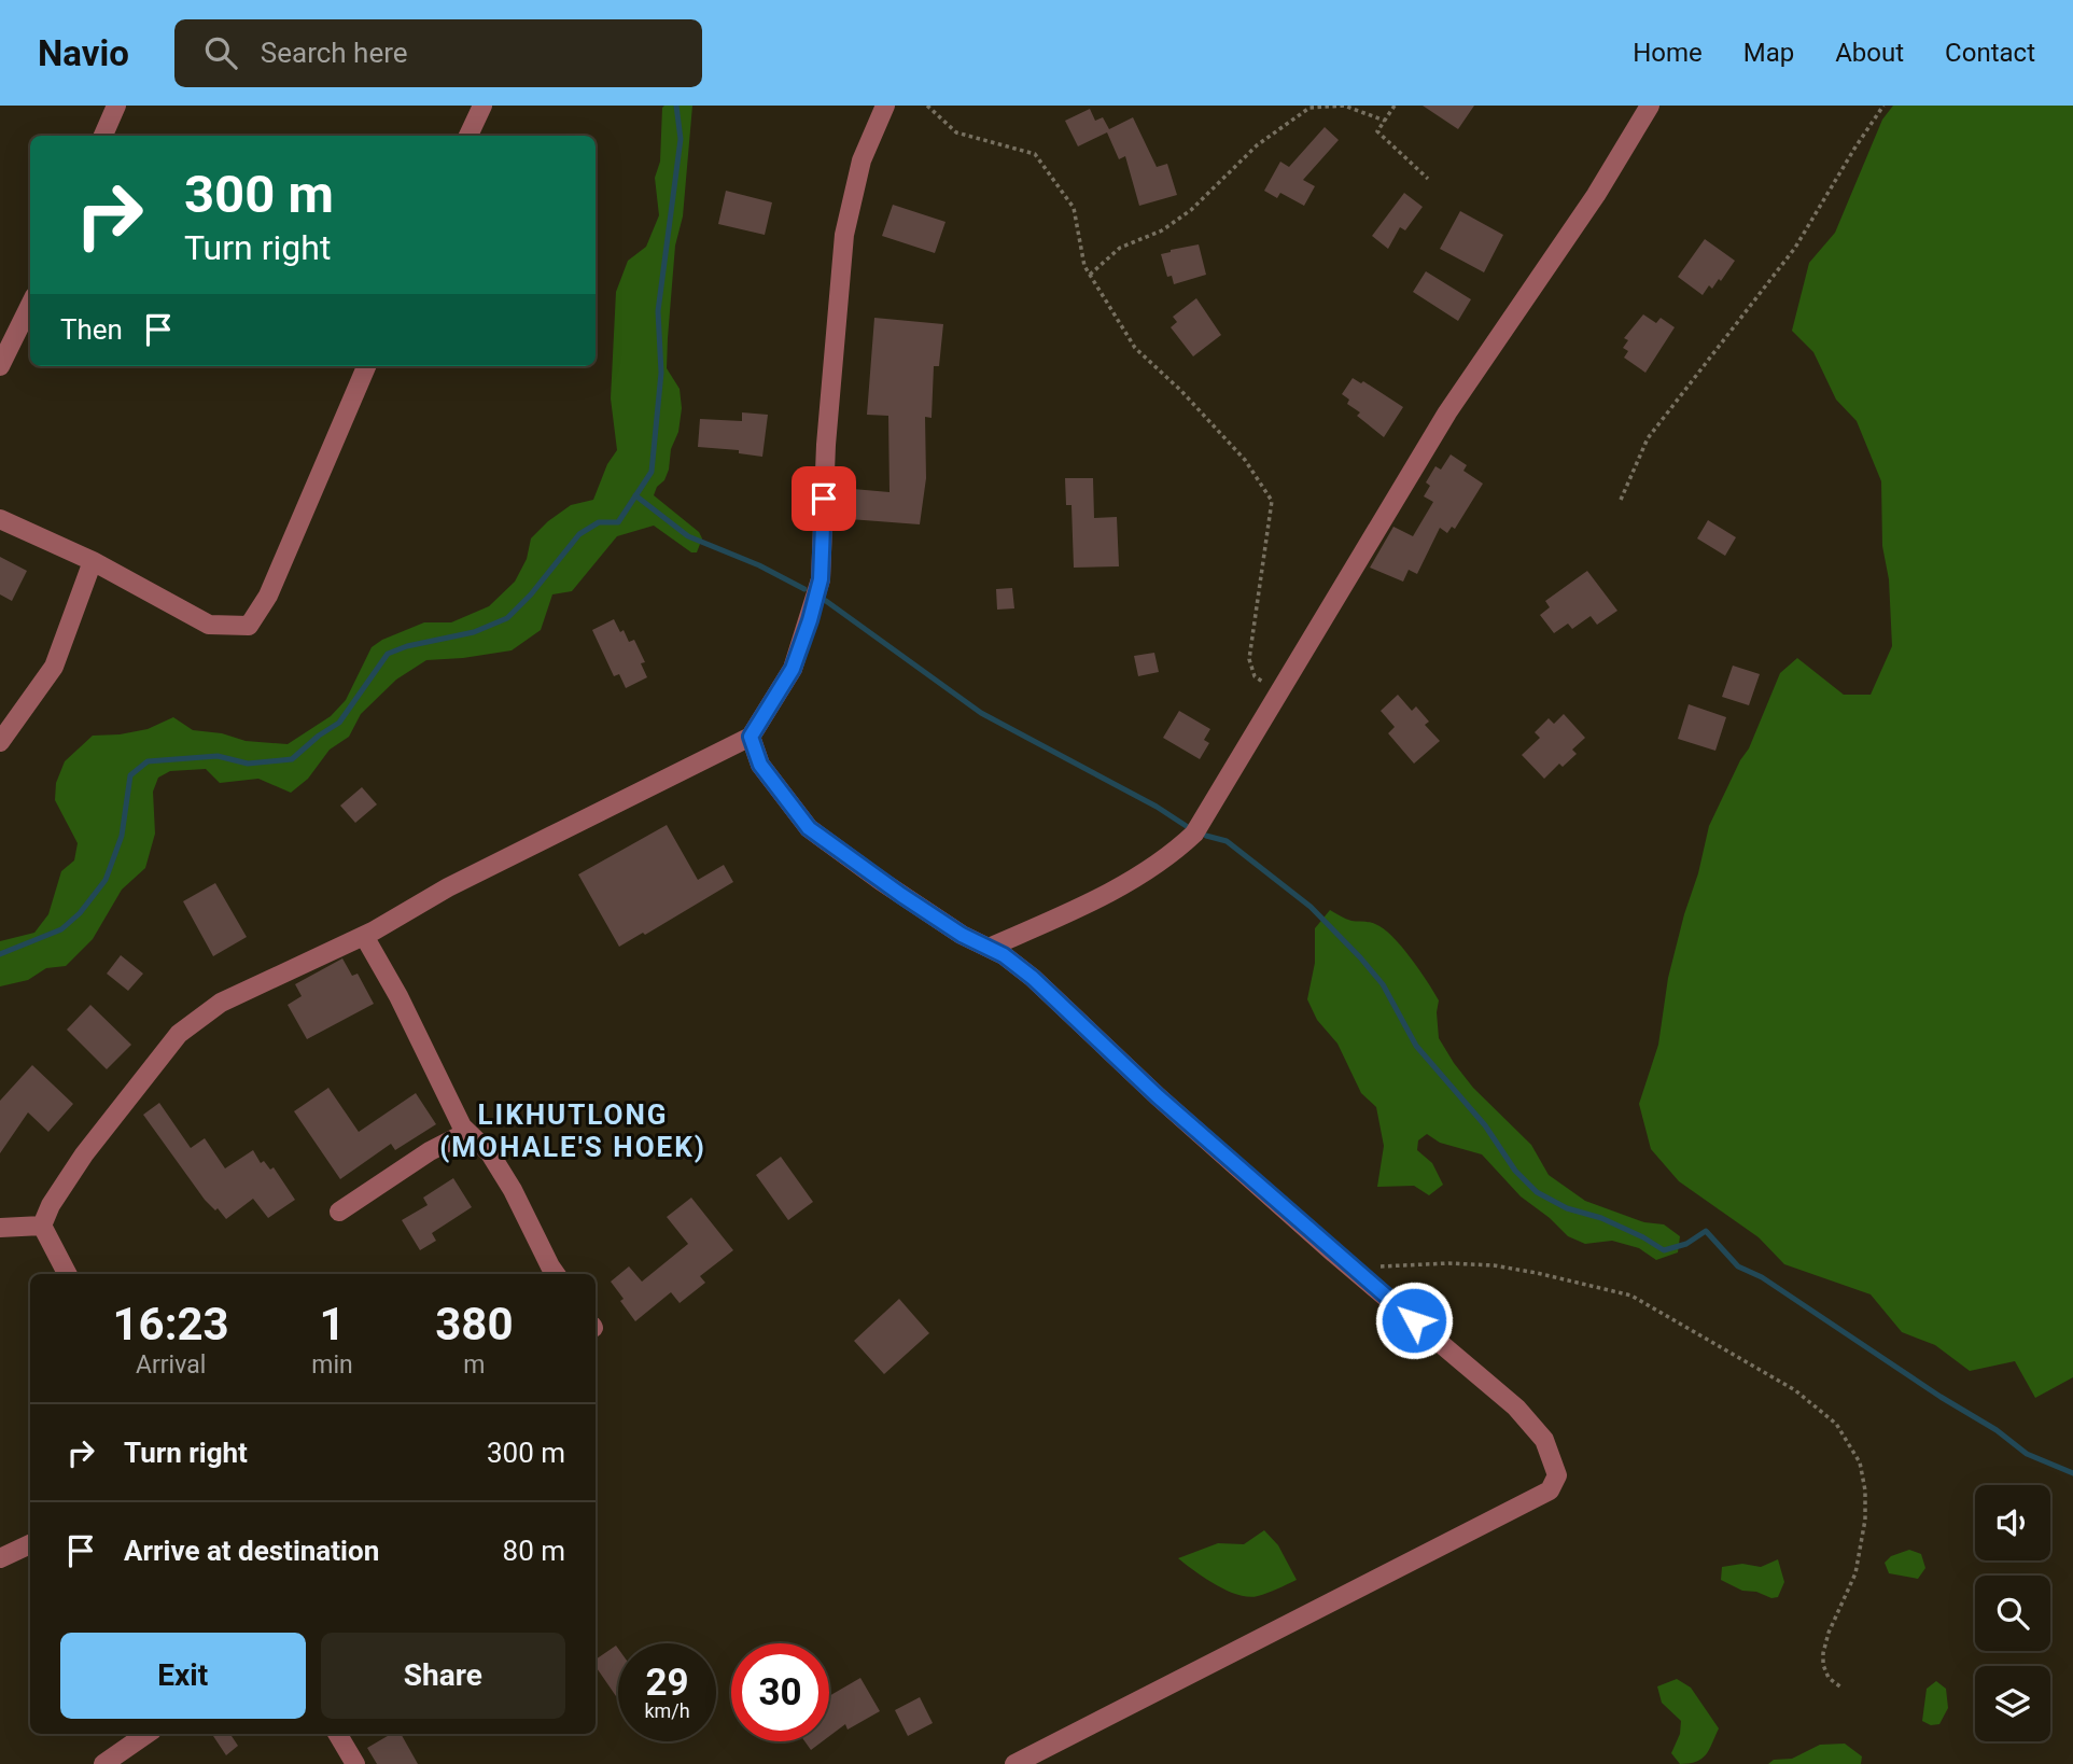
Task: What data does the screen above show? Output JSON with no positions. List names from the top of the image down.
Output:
{
  "districts": ["LIKHUTLONG (MOHALE'S HOEK)"],
  "page": {
    "header": "Navio",
    "search": "Search here",
    "nav": [
      "Home",
      "Map",
      "About",
      "Contact"
    ],
    "turn": ["300 m", "Turn right"],
    "then": "Then",
    "eta": [
      "16:23",
      "Arrival",
      "1",
      "min",
      "380",
      "m"
    ],
    "list": [
      {
        "name": "Turn right",
        "value": "300 m"
      },
      {
        "name": "Arrive at destination",
        "value": "80 m"
      }
    ],
    "buttons": ["Exit", "Share"],
    "speed": "29 km/h",
    "limit": "30"
  }
}
